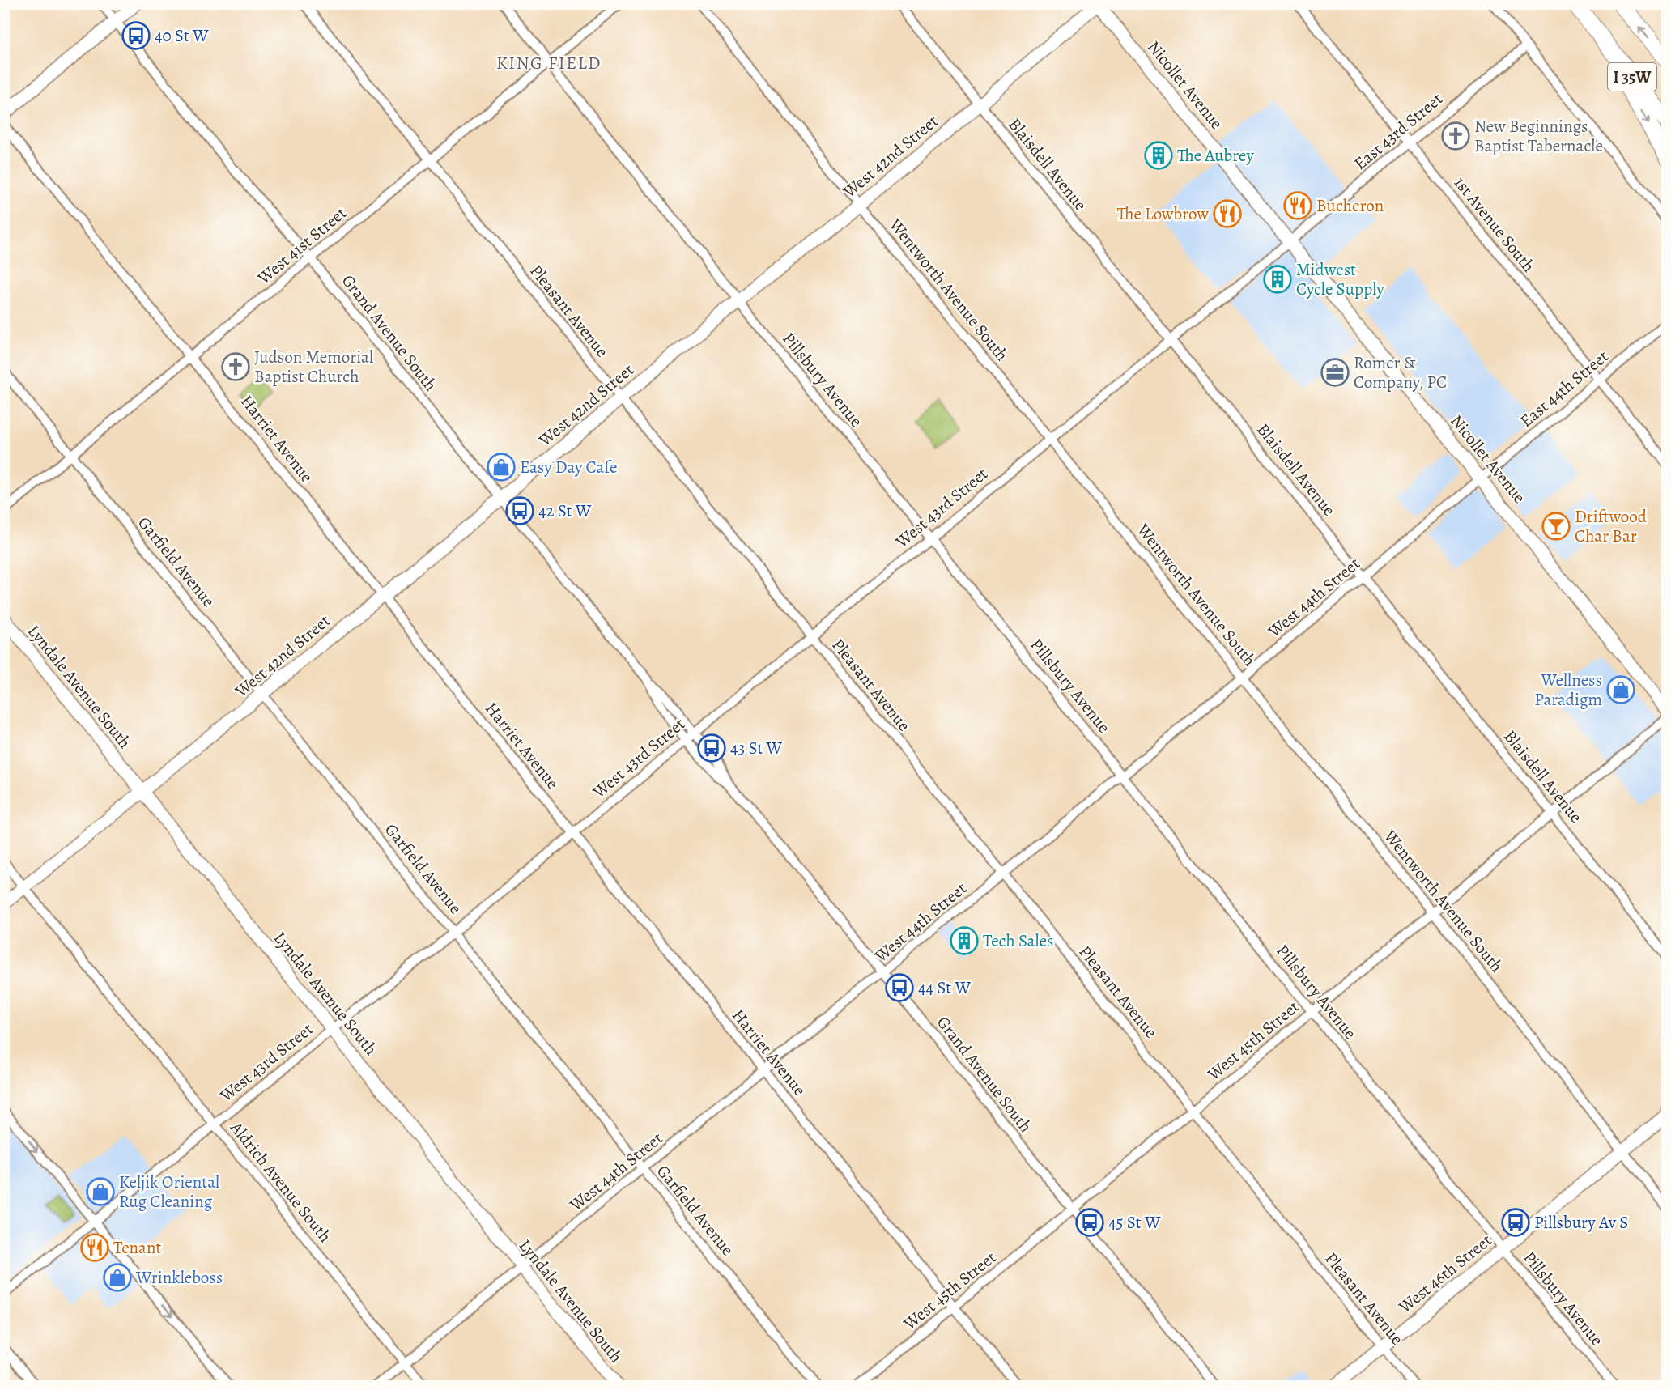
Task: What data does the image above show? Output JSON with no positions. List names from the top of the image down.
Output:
{
  "streets": {
    "highway": ["I 35W"],
    "main road": [
      "Nicollet Avenue",
      "West 42nd Street",
      "Lyndale Avenue South",
      "West 46th Street"
    ],
    "street": [
      "East 43rd Street",
      "Blaisdell Avenue",
      "1st Avenue South",
      "West 41st Street",
      "Wentworth Avenue South",
      "Pleasant Avenue",
      "Grand Avenue South",
      "Pillsbury Avenue",
      "East 44th Street",
      "Harriet Avenue",
      "West 43rd Street",
      "Garfield Avenue",
      "West 44th Street",
      "West 45th Street",
      "Aldrich Avenue South"
    ]
  },
  "crossings": [
    ["Nicollet Avenue", "East 43rd Street"],
    ["Nicollet Avenue", "West 42nd Street"],
    ["Nicollet Avenue", "East 44th Street"],
    ["Nicollet Avenue", "West 43rd Street"],
    ["Nicollet Avenue", "West 44th Street"],
    ["East 43rd Street", "1st Avenue South"],
    ["East 43rd Street", "West 43rd Street"],
    ["West 42nd Street", "Blaisdell Avenue"],
    ["West 42nd Street", "Wentworth Avenue South"],
    ["West 42nd Street", "Pleasant Avenue"],
    ["West 42nd Street", "Grand Avenue South"],
    ["West 42nd Street", "Pillsbury Avenue"],
    ["West 42nd Street", "Harriet Avenue"],
    ["West 42nd Street", "Garfield Avenue"],
    ["West 42nd Street", "Lyndale Avenue South"],
    ["West 42nd Street", "Aldrich Avenue South"],
    ["Blaisdell Avenue", "West 43rd Street"],
    ["Blaisdell Avenue", "West 44th Street"],
    ["Blaisdell Avenue", "West 45th Street"],
    ["1st Avenue South", "East 44th Street"],
    ["West 41st Street", "Pleasant Avenue"],
    ["West 41st Street", "Grand Avenue South"],
    ["West 41st Street", "Pillsbury Avenue"],
    ["West 41st Street", "Harriet Avenue"],
    ["West 41st Street", "Garfield Avenue"],
    ["Wentworth Avenue South", "West 43rd Street"],
    ["Wentworth Avenue South", "West 44th Street"],
    ["Wentworth Avenue South", "West 45th Street"],
    ["Wentworth Avenue South", "West 46th Street"],
    ["Pleasant Avenue", "West 43rd Street"],
    ["Pleasant Avenue", "West 44th Street"],
    ["Pleasant Avenue", "West 45th Street"],
    ["Pleasant Avenue", "West 46th Street"],
    ["Grand Avenue South", "West 43rd Street"],
    ["Grand Avenue South", "West 44th Street"],
    ["Grand Avenue South", "West 45th Street"],
    ["Pillsbury Avenue", "West 43rd Street"],
    ["Pillsbury Avenue", "West 44th Street"],
    ["Pillsbury Avenue", "West 45th Street"],
    ["Pillsbury Avenue", "West 46th Street"],
    ["East 44th Street", "West 44th Street"],
    ["Harriet Avenue", "West 43rd Street"],
    ["Harriet Avenue", "West 44th Street"],
    ["Harriet Avenue", "West 45th Street"],
    ["West 43rd Street", "Garfield Avenue"],
    ["West 43rd Street", "Lyndale Avenue South"],
    ["West 43rd Street", "Aldrich Avenue South"],
    ["Garfield Avenue", "West 44th Street"],
    ["West 44th Street", "Lyndale Avenue South"],
    ["West 44th Street", "Aldrich Avenue South"]
  ],
  "districts": ["KING FIELD"],
  "places": {
    "bus stop": [
      "40 St W",
      "42 St W",
      "43 St W",
      "44 St W",
      "45 St W",
      "Pillsbury Av S"
    ],
    "church": ["New Beginnings Baptist Tabernacle", "Judson Memorial Baptist Church"],
    "building": ["The Aubrey", "Midwest Cycle Supply", "Tech Sales"],
    "restaurant": ["Bucheron", "The Lowbrow", "Tenant"],
    "office": ["Romer & Company, PC"],
    "shop": [
      "Easy Day Cafe",
      "Wellness Paradigm",
      "Keljik Oriental Rug Cleaning",
      "Wrinkleboss"
    ],
    "bar": ["Driftwood Char Bar"]
  }
}
